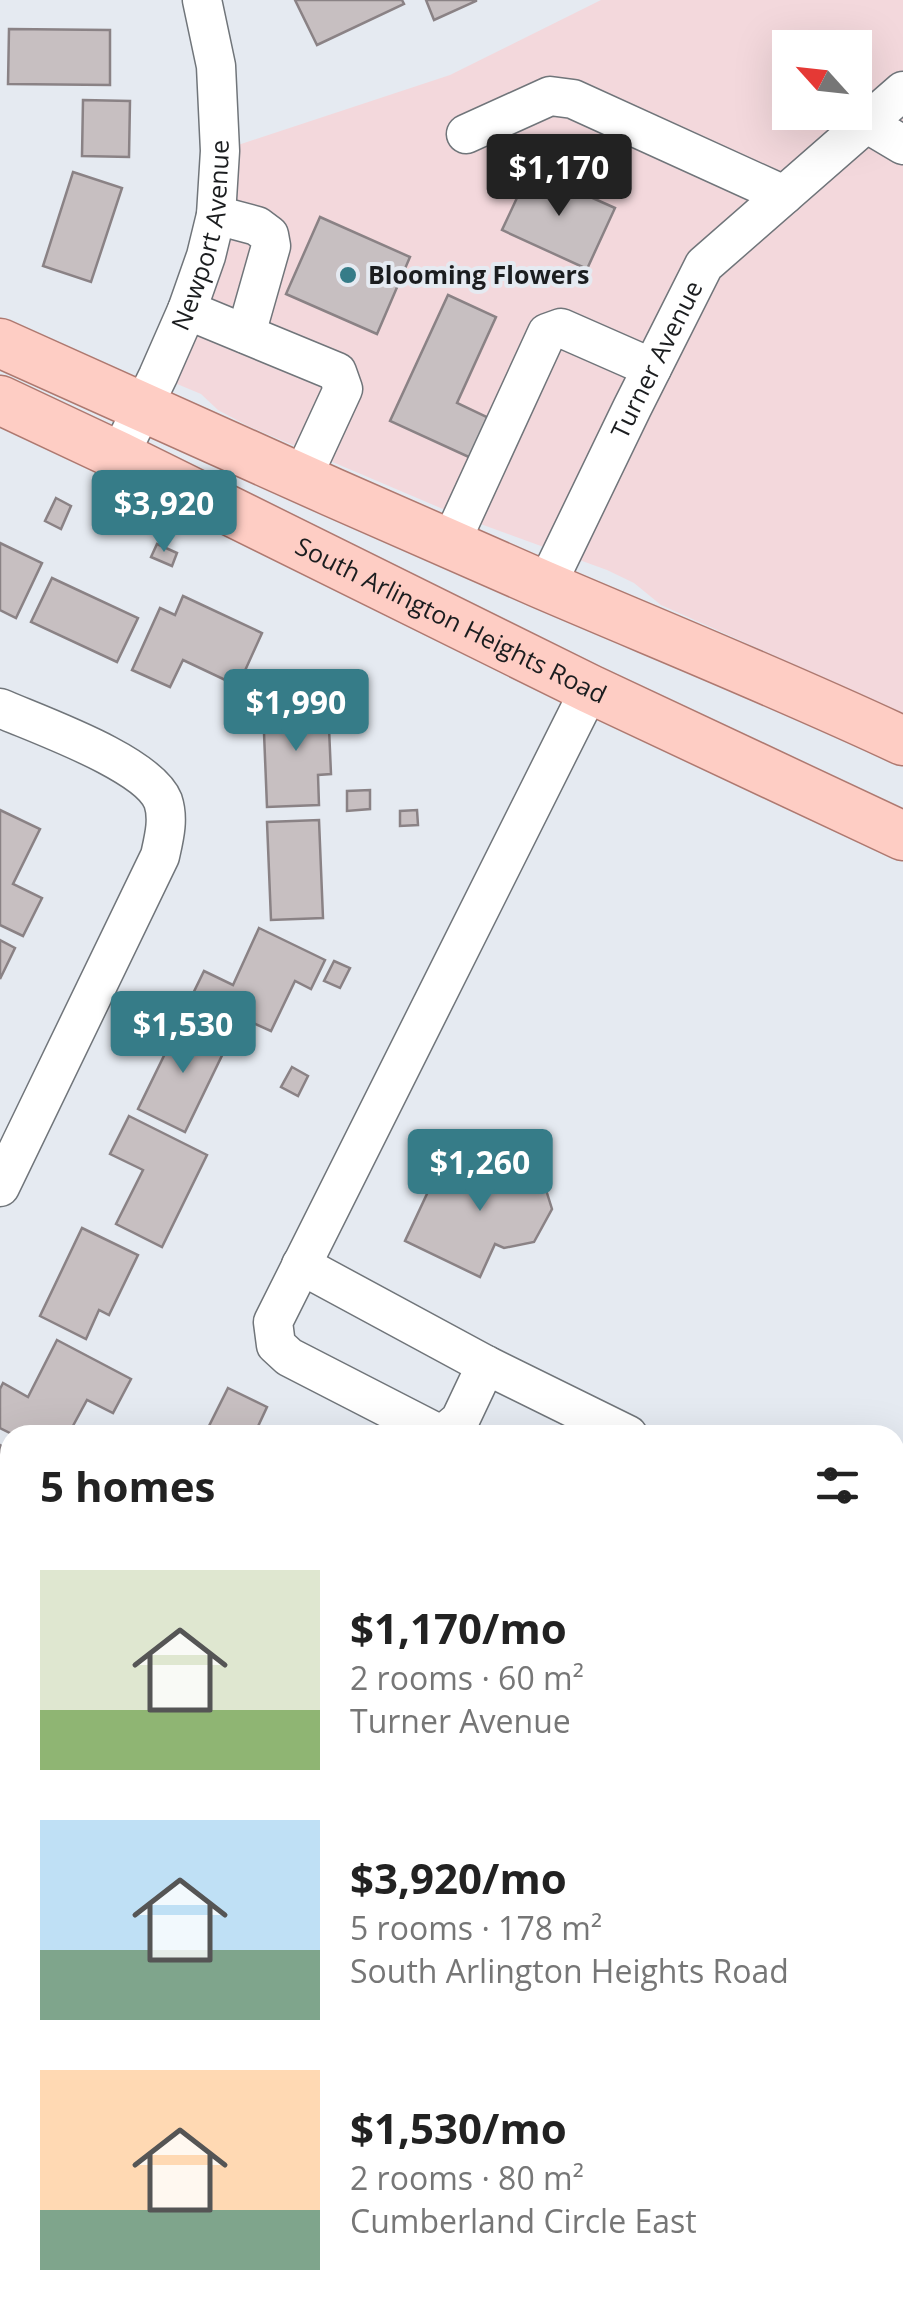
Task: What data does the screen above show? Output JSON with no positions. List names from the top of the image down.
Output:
{
  "streets": {
    "main road": ["South Arlington Heights Road"],
    "street": ["Newport Avenue", "Turner Avenue"]
  },
  "crossings": [
    ["Newport Avenue", "South Arlington Heights Road"]
  ],
  "places": ["Blooming Flowers"],
  "north": "top left",
  "page": {
    "price": [
      "$1,170",
      "$3,920",
      "$1,990",
      "$1,530",
      "$1,260"
    ],
    "heading": "5 homes",
    "list": [
      {
        "name": "$1,170/mo",
        "note": "2 rooms · 60 m² · Turner Avenue"
      },
      {
        "name": "$3,920/mo",
        "note": "5 rooms · 178 m² · South Arlington Heights Road"
      },
      {
        "name": "$1,530/mo",
        "note": "2 rooms · 80 m² · Cumberland Circle East"
      }
    ]
  }
}
